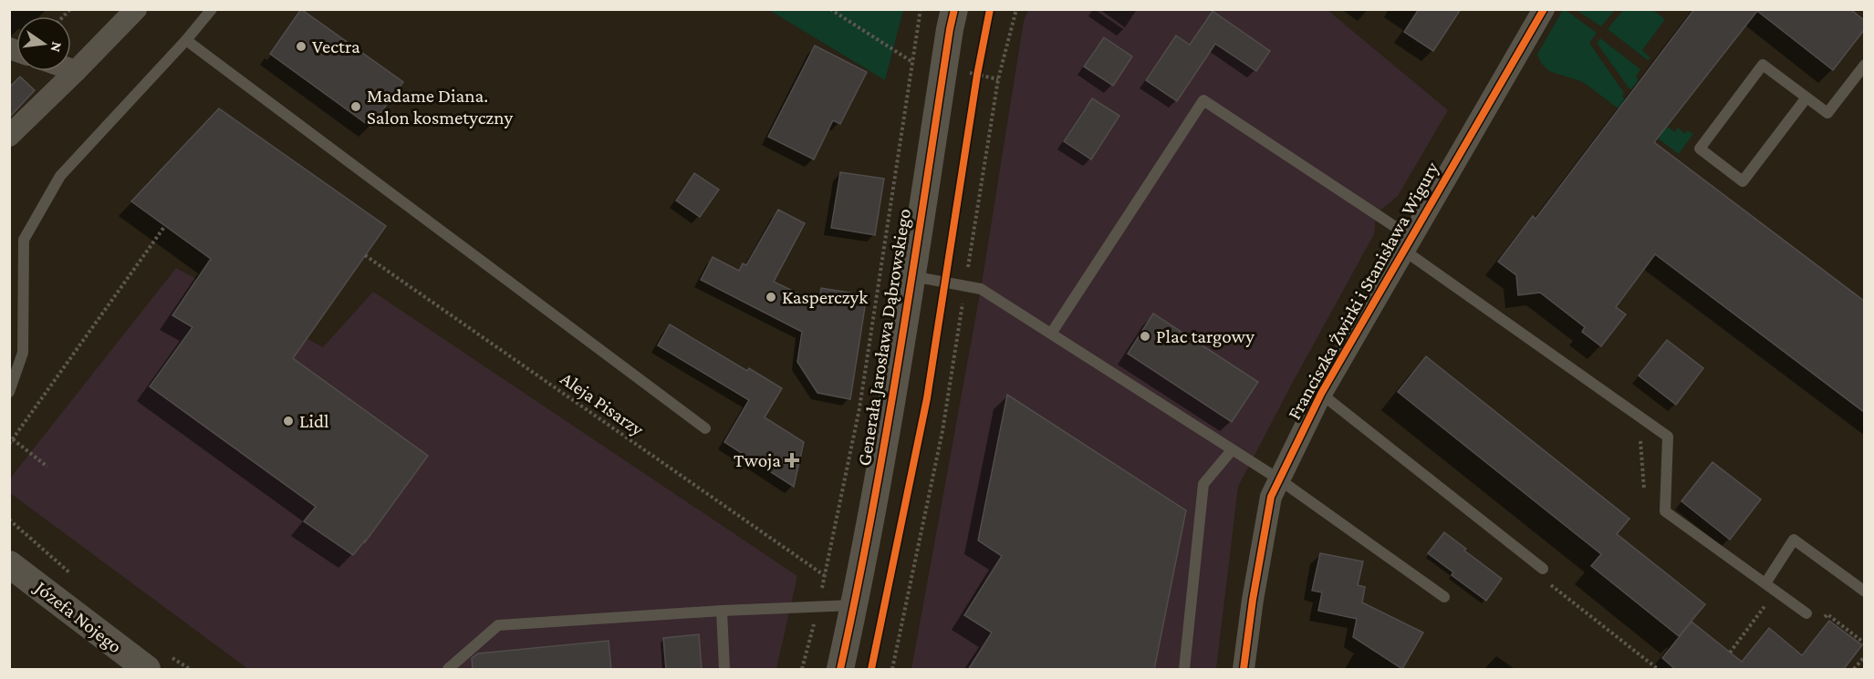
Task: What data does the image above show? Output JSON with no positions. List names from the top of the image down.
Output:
{
  "streets": {
    "street": ["Franciszka Żwirki i Stanisława Wigury", "Generała Jarosława Dąbrowskiego", "Józefa Nojego"],
    "path": ["Aleja Pisarzy"]
  },
  "places": {
    "other": [
      "Vectra",
      "Madame Diana. Salon kosmetyczny",
      "Kasperczyk",
      "Plac targowy",
      "Lidl"
    ],
    "health": ["Twoja"]
  },
  "north": "right"
}
